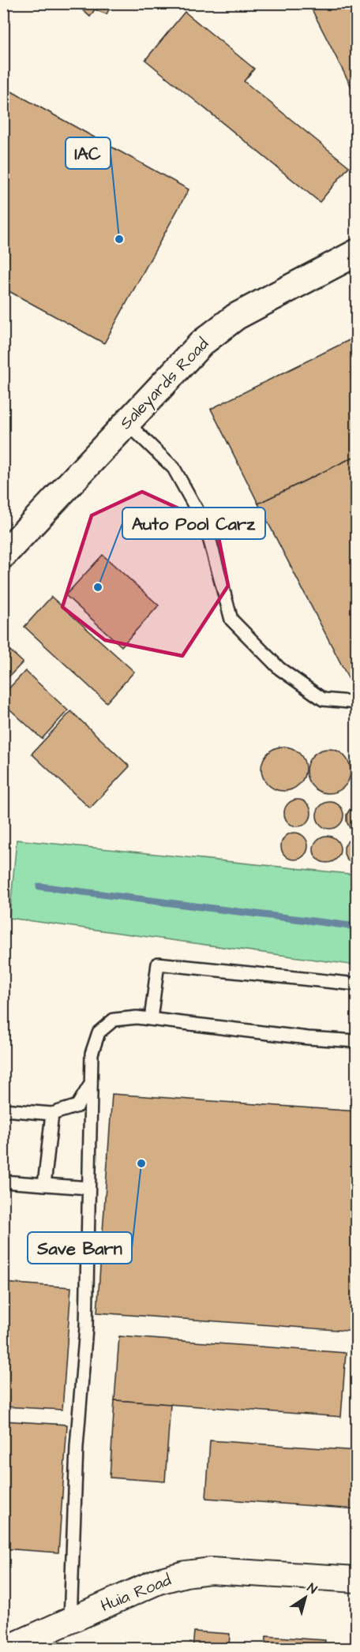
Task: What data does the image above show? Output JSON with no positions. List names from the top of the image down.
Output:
{
  "streets": {
    "main road": ["Saleyards Road"],
    "street": ["Huia Road"]
  },
  "places": ["IAC", "Auto Pool Carz", "Save Barn"],
  "north": "top right"
}
